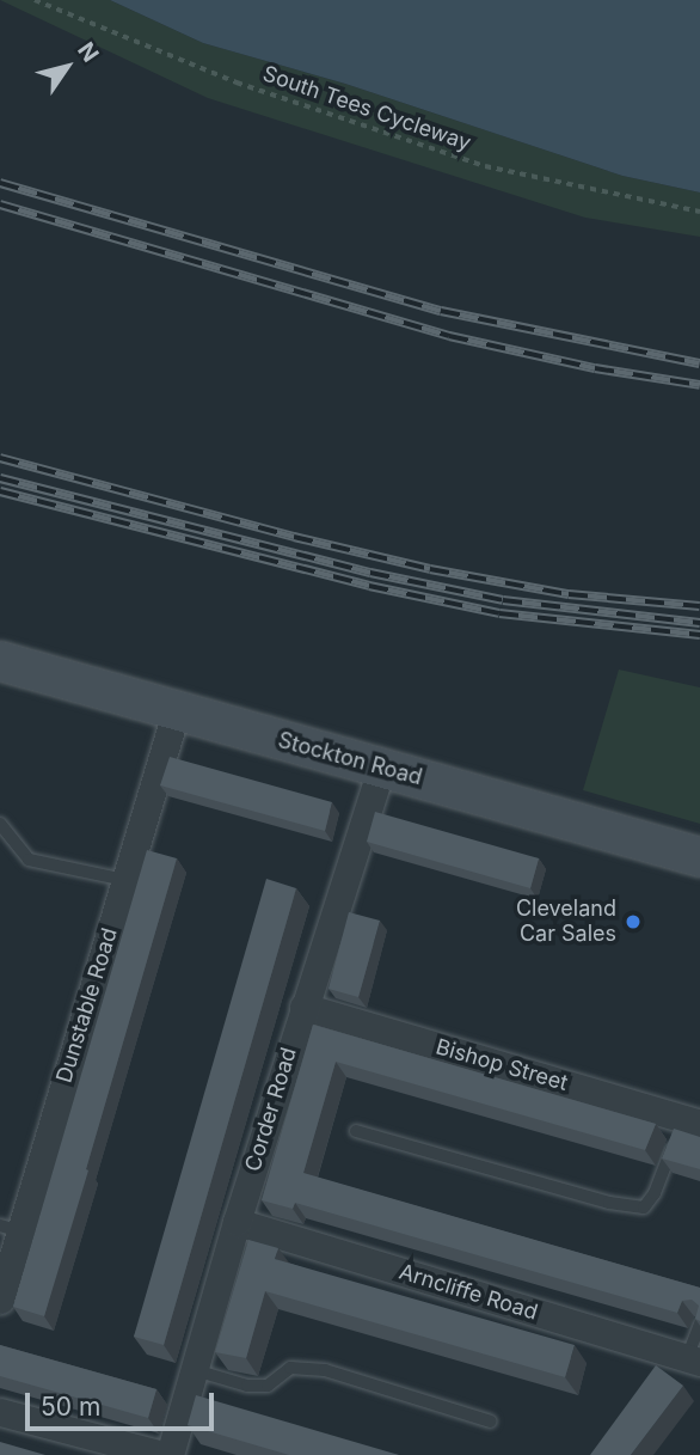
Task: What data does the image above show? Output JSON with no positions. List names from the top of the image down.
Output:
{
  "streets": {
    "main road": ["Stockton Road"],
    "street": [
      "Dunstable Road",
      "Bishop Street",
      "Corder Road",
      "Arncliffe Road"
    ],
    "path": ["South Tees Cycleway"]
  },
  "crossings": [
    ["Stockton Road", "Dunstable Road"],
    ["Stockton Road", "Corder Road"],
    ["Bishop Street", "Corder Road"],
    ["Corder Road", "Arncliffe Road"]
  ],
  "places": ["Cleveland Car Sales"],
  "scale_bar": "50 m",
  "north": "top right"
}
